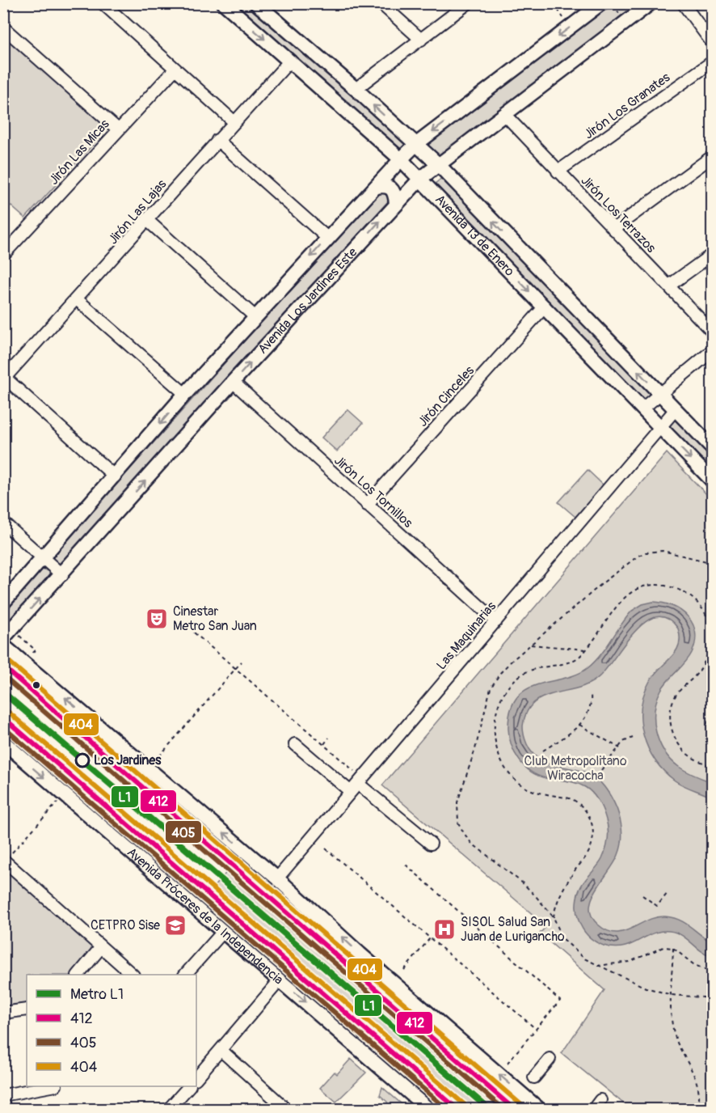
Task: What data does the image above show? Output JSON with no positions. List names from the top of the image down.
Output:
{
  "streets": {
    "main road": ["Avenida 13 de Enero", "Avenida Los Jardines Este", "Avenida Próceres de la Independencia"],
    "street": [
      "Jirón Los Granates",
      "Jirón Las Micas",
      "Jirón Las Lajas",
      "Jirón Los Terrazos",
      "Jirón Cinceles",
      "Jirón Los Tornillos",
      "Las Maquinarias"
    ]
  },
  "crossings": [
    ["Jirón Los Granates", "Jirón Los Terrazos"],
    ["Jirón Las Lajas", "Avenida 13 de Enero"],
    ["Jirón Los Terrazos", "Avenida Los Jardines Este"],
    ["Avenida 13 de Enero", "Avenida Los Jardines Este"],
    ["Avenida 13 de Enero", "Jirón Cinceles"],
    ["Avenida 13 de Enero", "Las Maquinarias"],
    ["Avenida Los Jardines Este", "Jirón Los Tornillos"],
    ["Jirón Cinceles", "Jirón Los Tornillos"],
    ["Jirón Los Tornillos", "Las Maquinarias"]
  ],
  "parks": ["Club Metropolitano Wiracocha"],
  "places": {
    "theatre": ["Cinestar Metro San Juan"],
    "other": ["Los Jardines"],
    "school or university": ["CETPRO Sise"],
    "hospital": ["SISOL Salud San Juan de Lurigancho"]
  },
  "lines": [
    "transit line 404",
    "transit line 412",
    "transit line 405",
    "metro line L1"
  ],
  "legend": [
    "Metro L1",
    "412",
    "405",
    "404"
  ]
}
